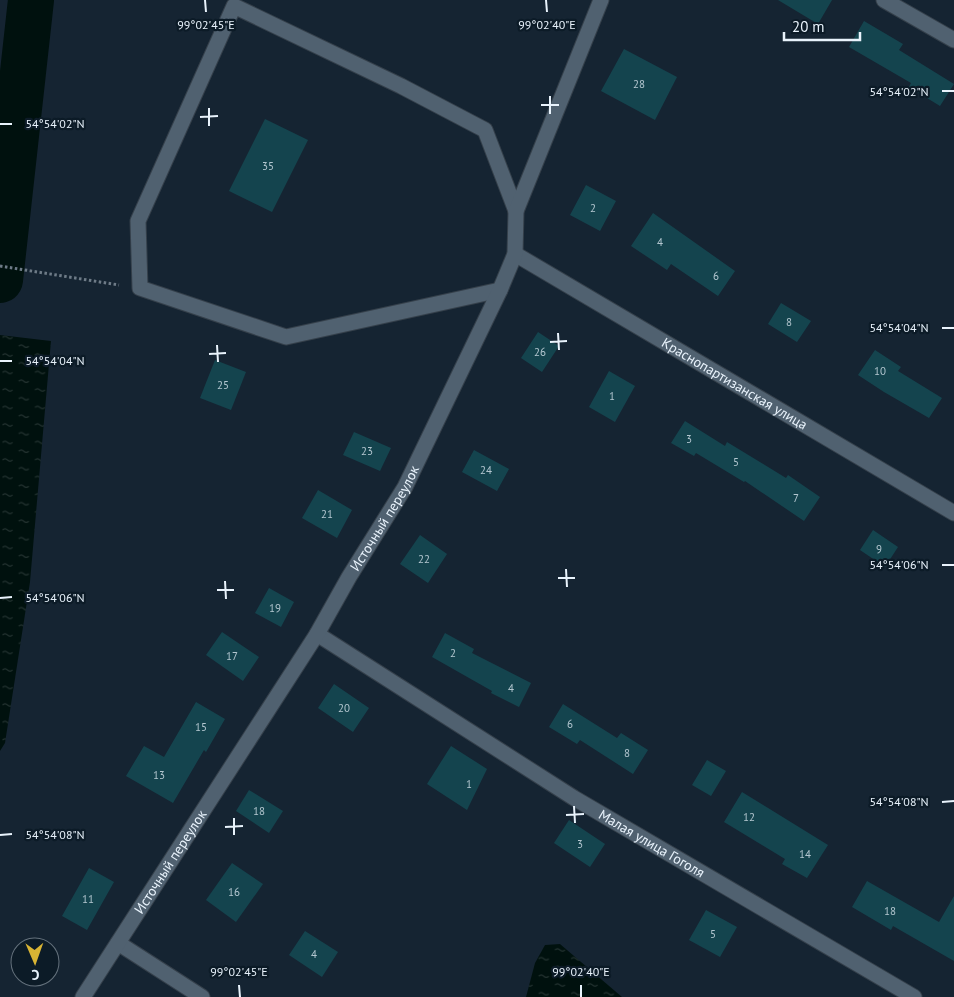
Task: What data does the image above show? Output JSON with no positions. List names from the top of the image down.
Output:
{
  "streets": {
    "street": ["Краснопартизанская улица", "Источный переулок", "Малая улица Гоголя"]
  },
  "crossings": [
    ["Краснопартизанская улица", "Источный переулок"],
    ["Источный переулок", "Малая улица Гоголя"]
  ],
  "house_numbers": [
    "28",
    "35",
    "2",
    "4",
    "6",
    "8",
    "26",
    "10",
    "25",
    "1",
    "3",
    "23",
    "5",
    "24",
    "7",
    "21",
    "9",
    "22",
    "19",
    "2",
    "17",
    "4",
    "20",
    "6",
    "15",
    "8",
    "13",
    "1",
    "18",
    "12",
    "3",
    "14",
    "16",
    "11",
    "18",
    "5",
    "4"
  ],
  "scale_bar": "20 m",
  "north": "bottom",
  "coordinates": [
    "99°02'45\"E",
    "99°02'40\"E",
    "54°54'02\"N",
    "54°54'04\"N",
    "54°54'06\"N",
    "54°54'08\"N"
  ]
}
